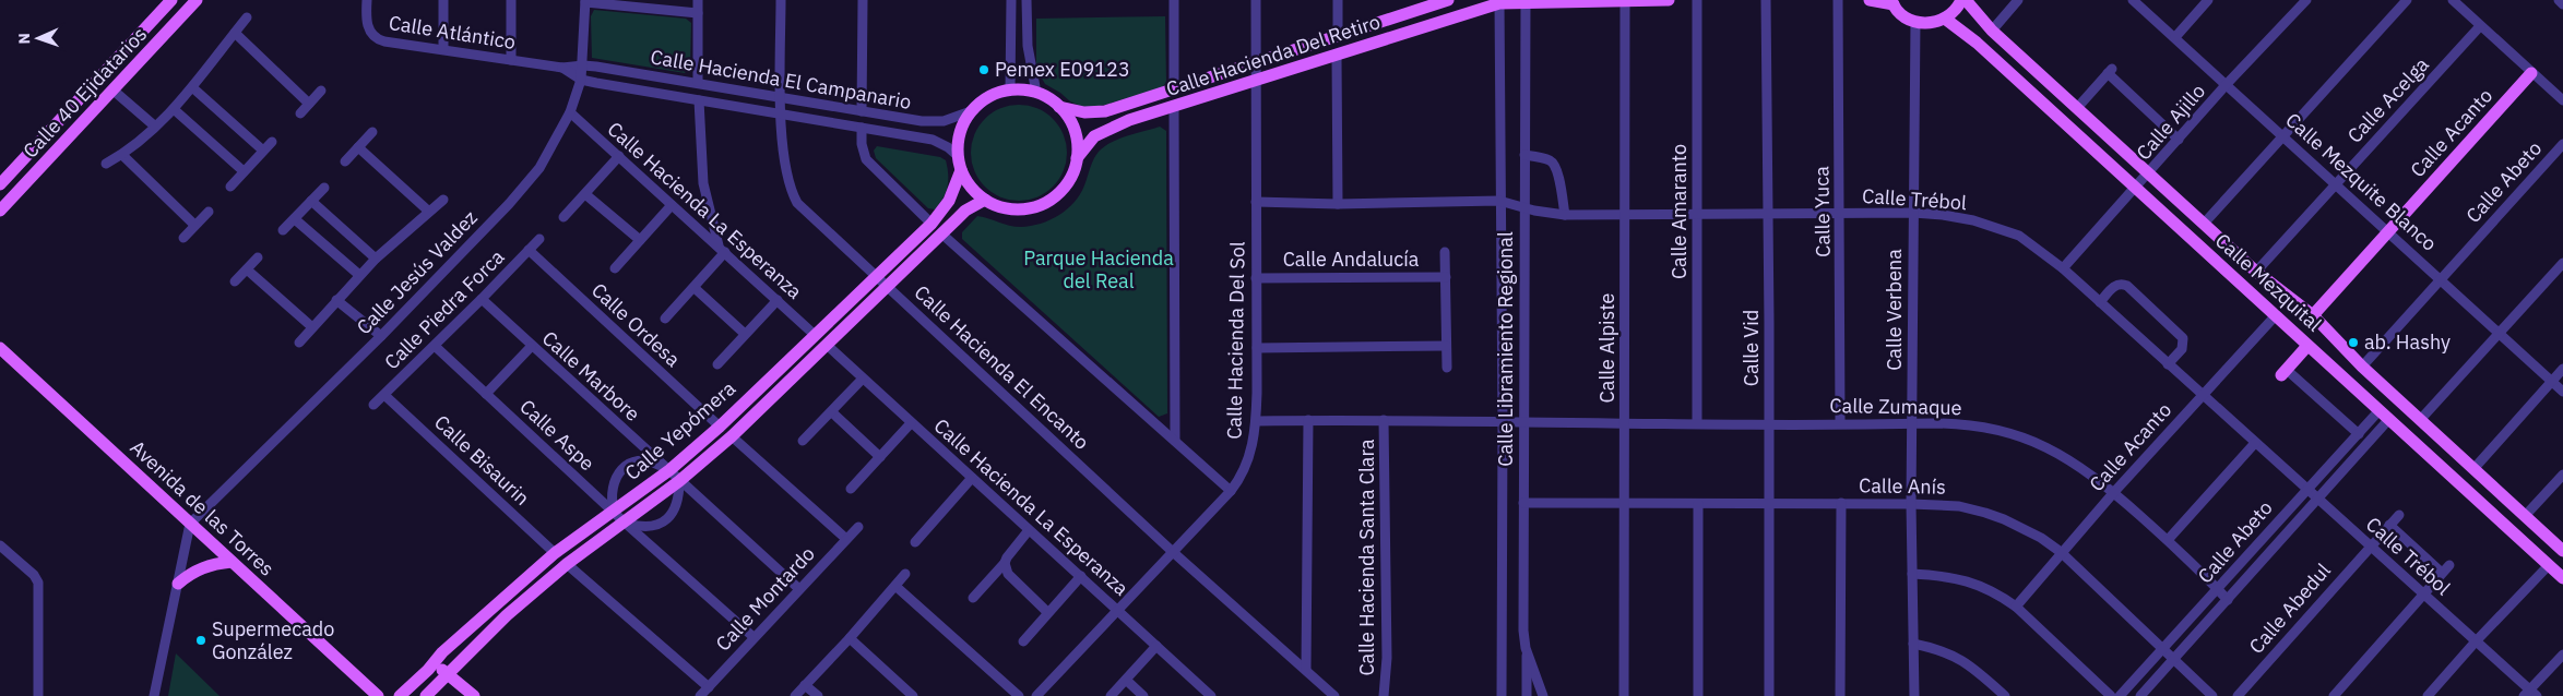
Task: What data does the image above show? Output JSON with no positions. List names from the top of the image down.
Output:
{
  "streets": {
    "main road": [
      "Calle Hacienda Del Retiro",
      "Calle 40 Ejidatarios",
      "Calle Acanto",
      "Calle Mezquital",
      "Calle Yepómera",
      "Avenida de las Torres"
    ],
    "street": [
      "Calle Atlántico",
      "Calle Hacienda El Campanario",
      "Calle Acelga",
      "Calle Ajillo",
      "Calle Mezquite Blanco",
      "Calle Abeto",
      "Calle Trébol",
      "Calle Hacienda La Esperanza",
      "Calle Amaranto",
      "Calle Yuca",
      "Calle Andalucía",
      "Calle Jesús Valdez",
      "Calle Piedra Forca",
      "Calle Verbena",
      "Calle Ordesa",
      "Calle Hacienda Del Sol",
      "Calle Alpiste",
      "Calle Vid",
      "Calle Libramiento Regional",
      "Calle Hacienda El Encanto",
      "Calle Marbore",
      "Calle Zumaque",
      "Calle Aspe",
      "Calle Bisaurin",
      "Calle Anís",
      "Calle Hacienda Santa Clara",
      "Calle Montardo",
      "Calle Abedul"
    ]
  },
  "crossings": [
    ["Calle Atlántico", "Calle Hacienda El Campanario"],
    ["Calle Atlántico", "Calle Jesús Valdez"],
    ["Calle Hacienda Del Retiro", "Calle Hacienda El Campanario"],
    ["Calle Hacienda Del Retiro", "Calle Hacienda Del Sol"],
    ["Calle Hacienda Del Retiro", "Calle Libramiento Regional"],
    ["Calle Hacienda Del Retiro", "Calle Yepómera"],
    ["Calle Hacienda El Campanario", "Calle Jesús Valdez"],
    ["Calle Hacienda El Campanario", "Calle Hacienda El Encanto"],
    ["Calle Hacienda El Campanario", "Calle Yepómera"],
    ["Calle Acelga", "Calle Mezquite Blanco"],
    ["Calle Acelga", "Calle Mezquital"],
    ["Calle Ajillo", "Calle Mezquite Blanco"],
    ["Calle Ajillo", "Calle Trébol"],
    ["Calle Ajillo", "Calle Mezquital"],
    ["Calle Acanto", "Calle Mezquite Blanco"],
    ["Calle Acanto", "Calle Trébol"],
    ["Calle Acanto", "Calle Mezquital"],
    ["Calle Acanto", "Calle Zumaque"],
    ["Calle Acanto", "Calle Anís"],
    ["Calle Mezquite Blanco", "Calle Abeto"],
    ["Calle Abeto", "Calle Trébol"],
    ["Calle Abeto", "Calle Mezquital"],
    ["Calle Abeto", "Calle Zumaque"],
    ["Calle Abeto", "Calle Anís"],
    ["Calle Trébol", "Calle Amaranto"],
    ["Calle Trébol", "Calle Yuca"],
    ["Calle Trébol", "Calle Verbena"],
    ["Calle Trébol", "Calle Hacienda Del Sol"],
    ["Calle Trébol", "Calle Alpiste"],
    ["Calle Trébol", "Calle Vid"],
    ["Calle Trébol", "Calle Libramiento Regional"],
    ["Calle Trébol", "Calle Abedul"],
    ["Calle Hacienda La Esperanza", "Calle Jesús Valdez"],
    ["Calle Hacienda La Esperanza", "Calle Hacienda Del Sol"],
    ["Calle Hacienda La Esperanza", "Calle Yepómera"],
    ["Calle Amaranto", "Calle Zumaque"],
    ["Calle Yuca", "Calle Zumaque"],
    ["Calle Andalucía", "Calle Hacienda Del Sol"],
    ["Calle Jesús Valdez", "Avenida de las Torres"],
    ["Calle Piedra Forca", "Calle Ordesa"],
    ["Calle Piedra Forca", "Calle Marbore"],
    ["Calle Piedra Forca", "Calle Aspe"],
    ["Calle Piedra Forca", "Calle Bisaurin"],
    ["Calle Verbena", "Calle Zumaque"],
    ["Calle Verbena", "Calle Anís"],
    ["Calle Ordesa", "Calle Yepómera"],
    ["Calle Hacienda Del Sol", "Calle Hacienda El Encanto"],
    ["Calle Hacienda Del Sol", "Calle Zumaque"],
    ["Calle Alpiste", "Calle Zumaque"],
    ["Calle Alpiste", "Calle Anís"],
    ["Calle Vid", "Calle Zumaque"],
    ["Calle Vid", "Calle Anís"],
    ["Calle Libramiento Regional", "Calle Zumaque"],
    ["Calle Libramiento Regional", "Calle Anís"],
    ["Calle Hacienda El Encanto", "Calle Yepómera"],
    ["Calle Marbore", "Calle Yepómera"],
    ["Calle Marbore", "Calle Montardo"],
    ["Calle Zumaque", "Calle Hacienda Santa Clara"],
    ["Calle Yepómera", "Calle Aspe"],
    ["Calle Yepómera", "Calle Bisaurin"],
    ["Calle Aspe", "Calle Montardo"]
  ],
  "parks": ["Parque Hacienda del Real"],
  "places": ["Pemex E09123", "ab. Hashy", "Supermecado González"],
  "north": "left"
}
